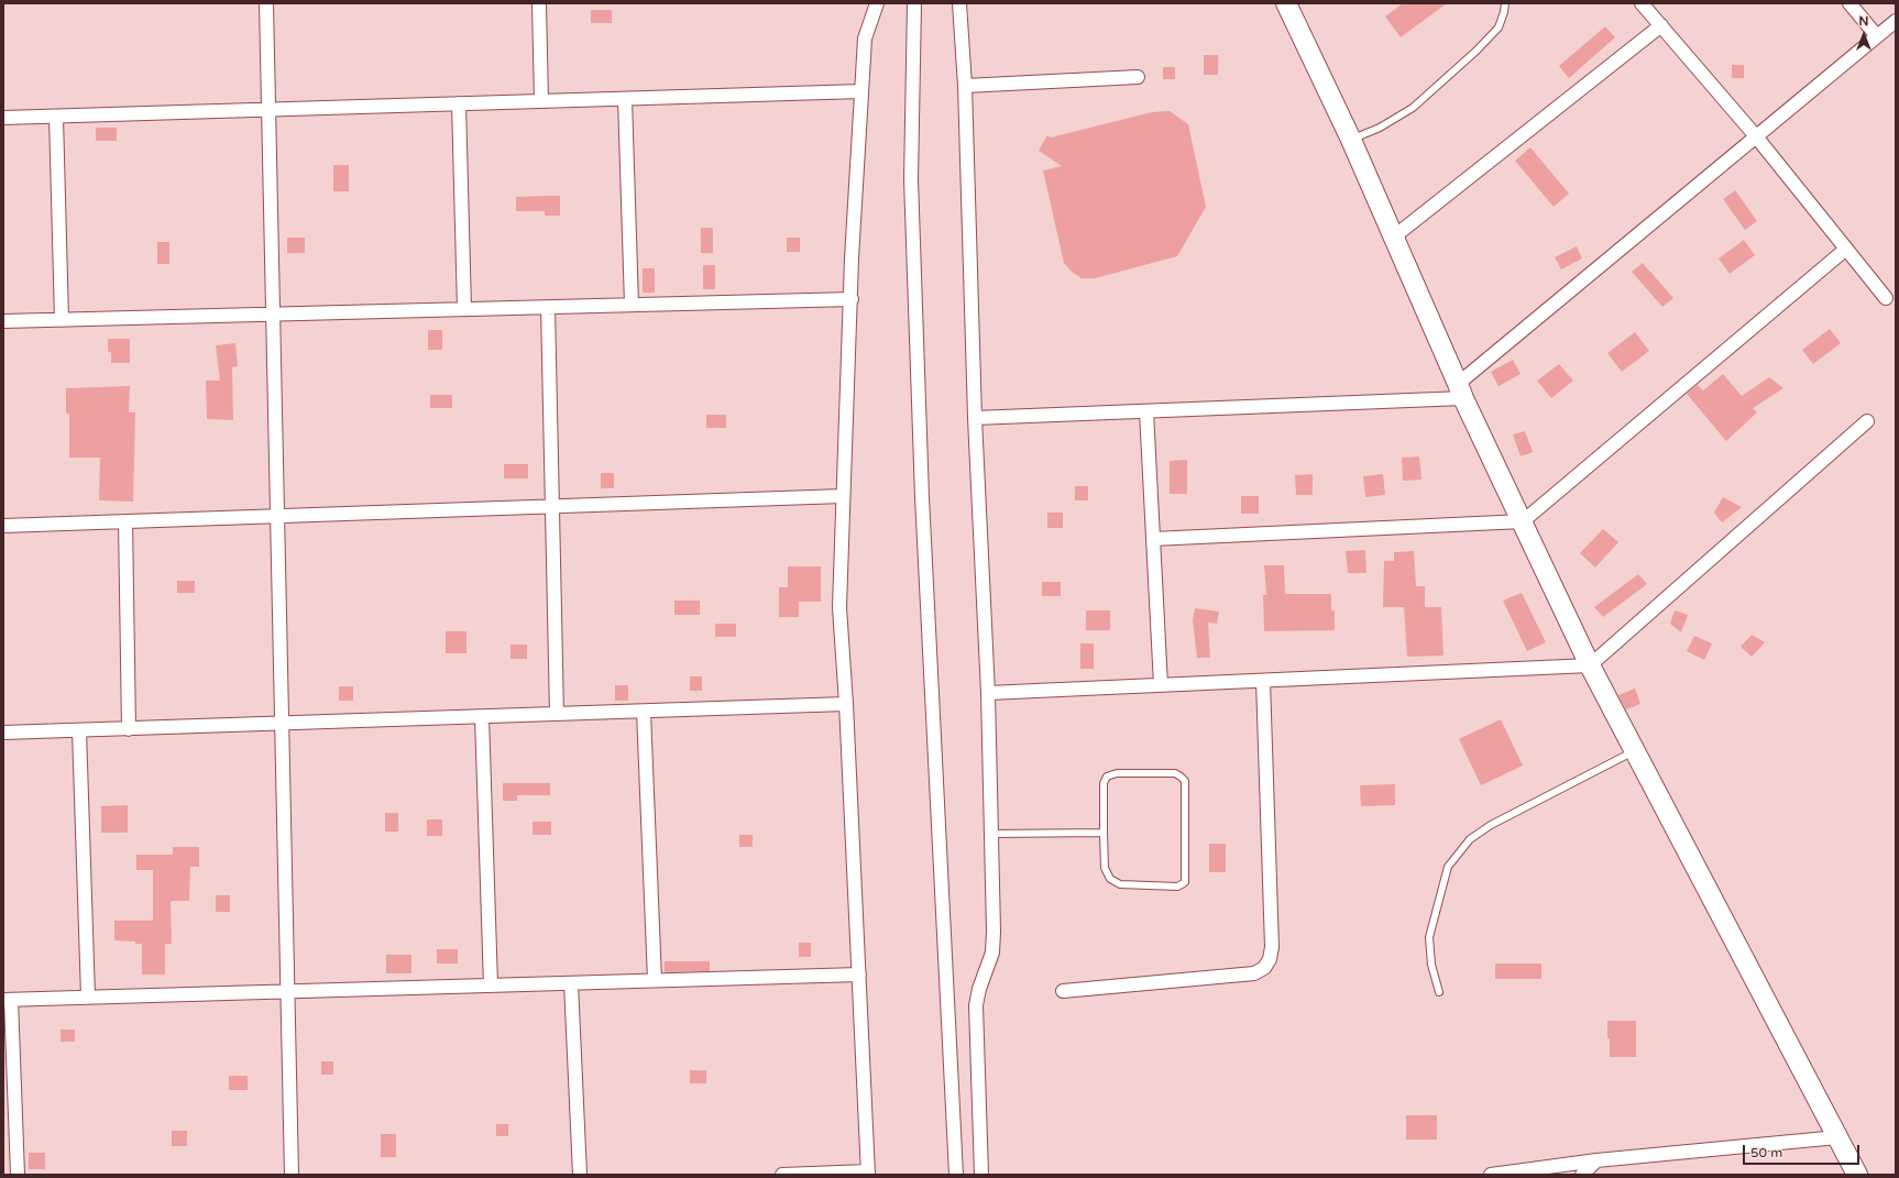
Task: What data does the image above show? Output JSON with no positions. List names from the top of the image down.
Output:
{
  "scale_bar": "50 m",
  "north": "top"
}
